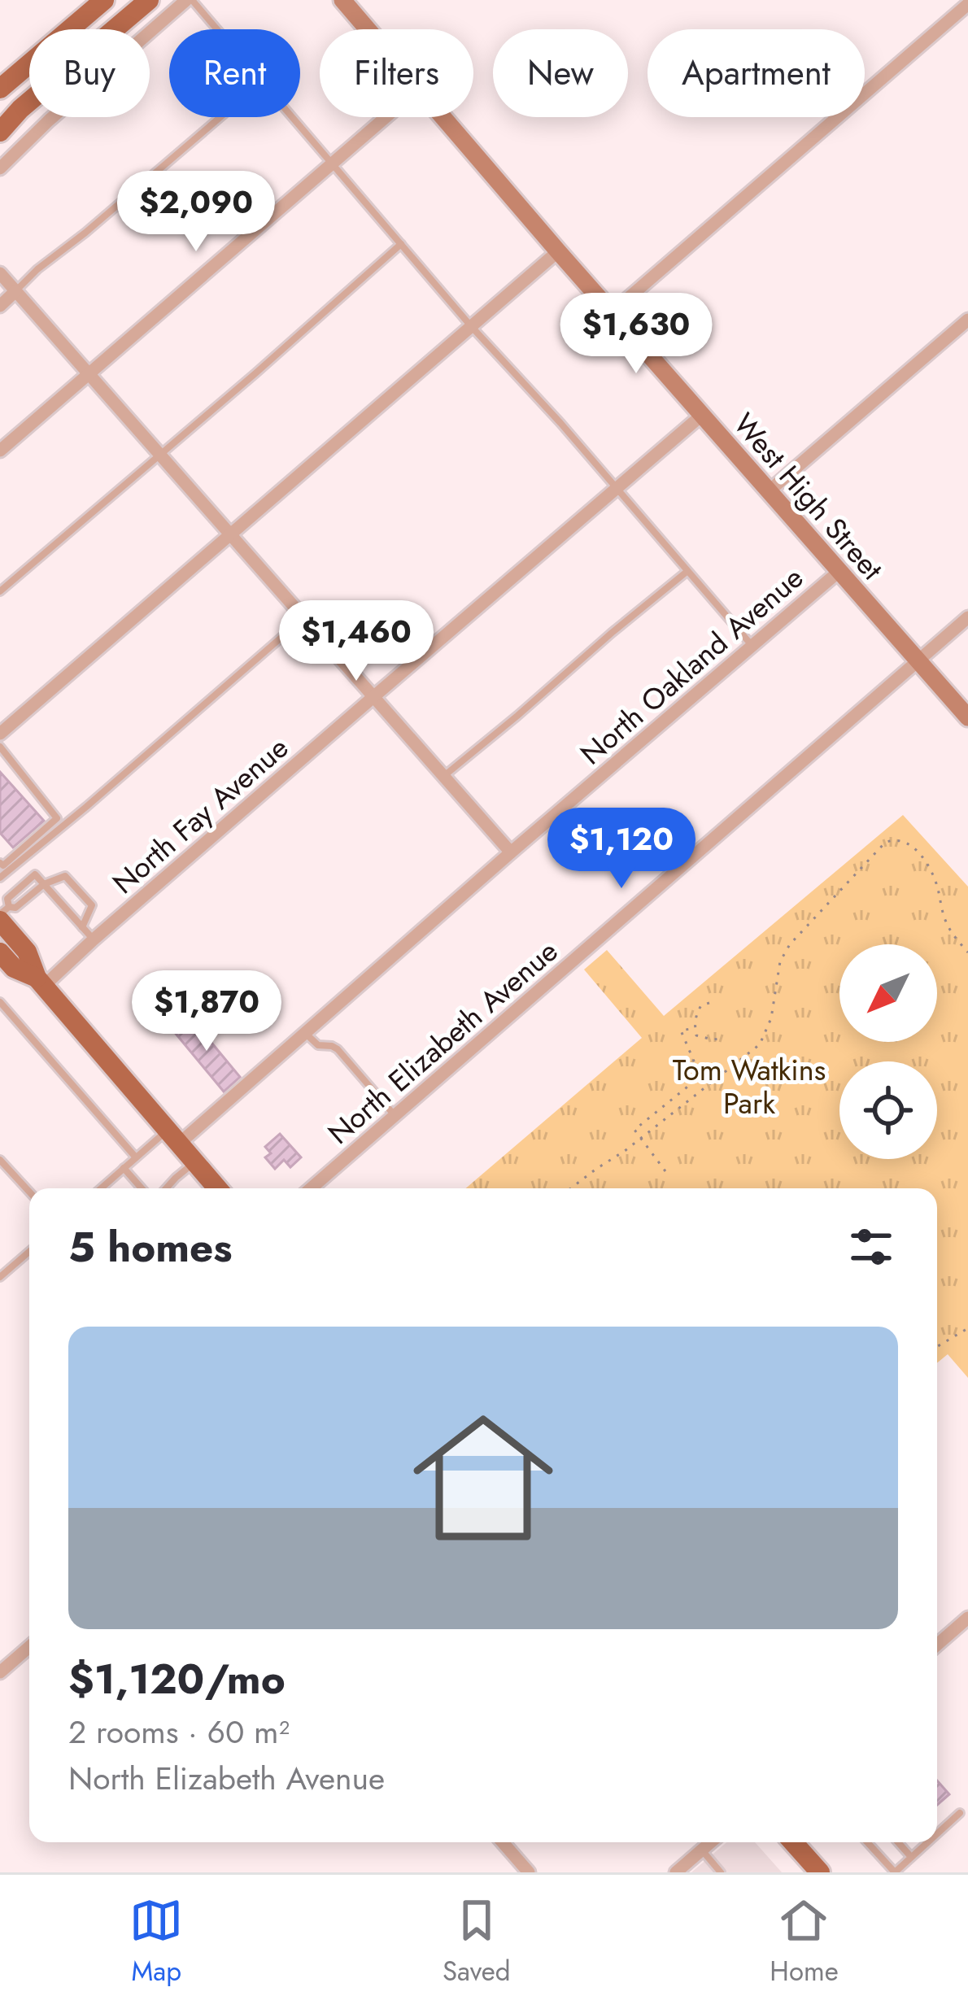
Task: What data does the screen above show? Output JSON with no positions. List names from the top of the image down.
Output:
{
  "streets": {
    "street": [
      "West High Street",
      "North Oakland Avenue",
      "North Fay Avenue",
      "North Elizabeth Avenue"
    ]
  },
  "crossings": [
    ["West High Street", "North Oakland Avenue"],
    ["West High Street", "North Fay Avenue"],
    ["West High Street", "North Elizabeth Avenue"]
  ],
  "parks": ["Tom Watkins Park"],
  "north": "bottom left",
  "page": {
    "chip": [
      "Buy",
      "Rent",
      "Filters",
      "New",
      "Apartment"
    ],
    "price": [
      "$2,090",
      "$1,630",
      "$1,460",
      "$1,120",
      "$1,870"
    ],
    "heading": "5 homes",
    "list": [
      {
        "name": "$1,120/mo",
        "note": "2 rooms · 60 m² · North Elizabeth Avenue"
      }
    ],
    "tabs": ["Map", "Saved", "Home"]
  }
}
